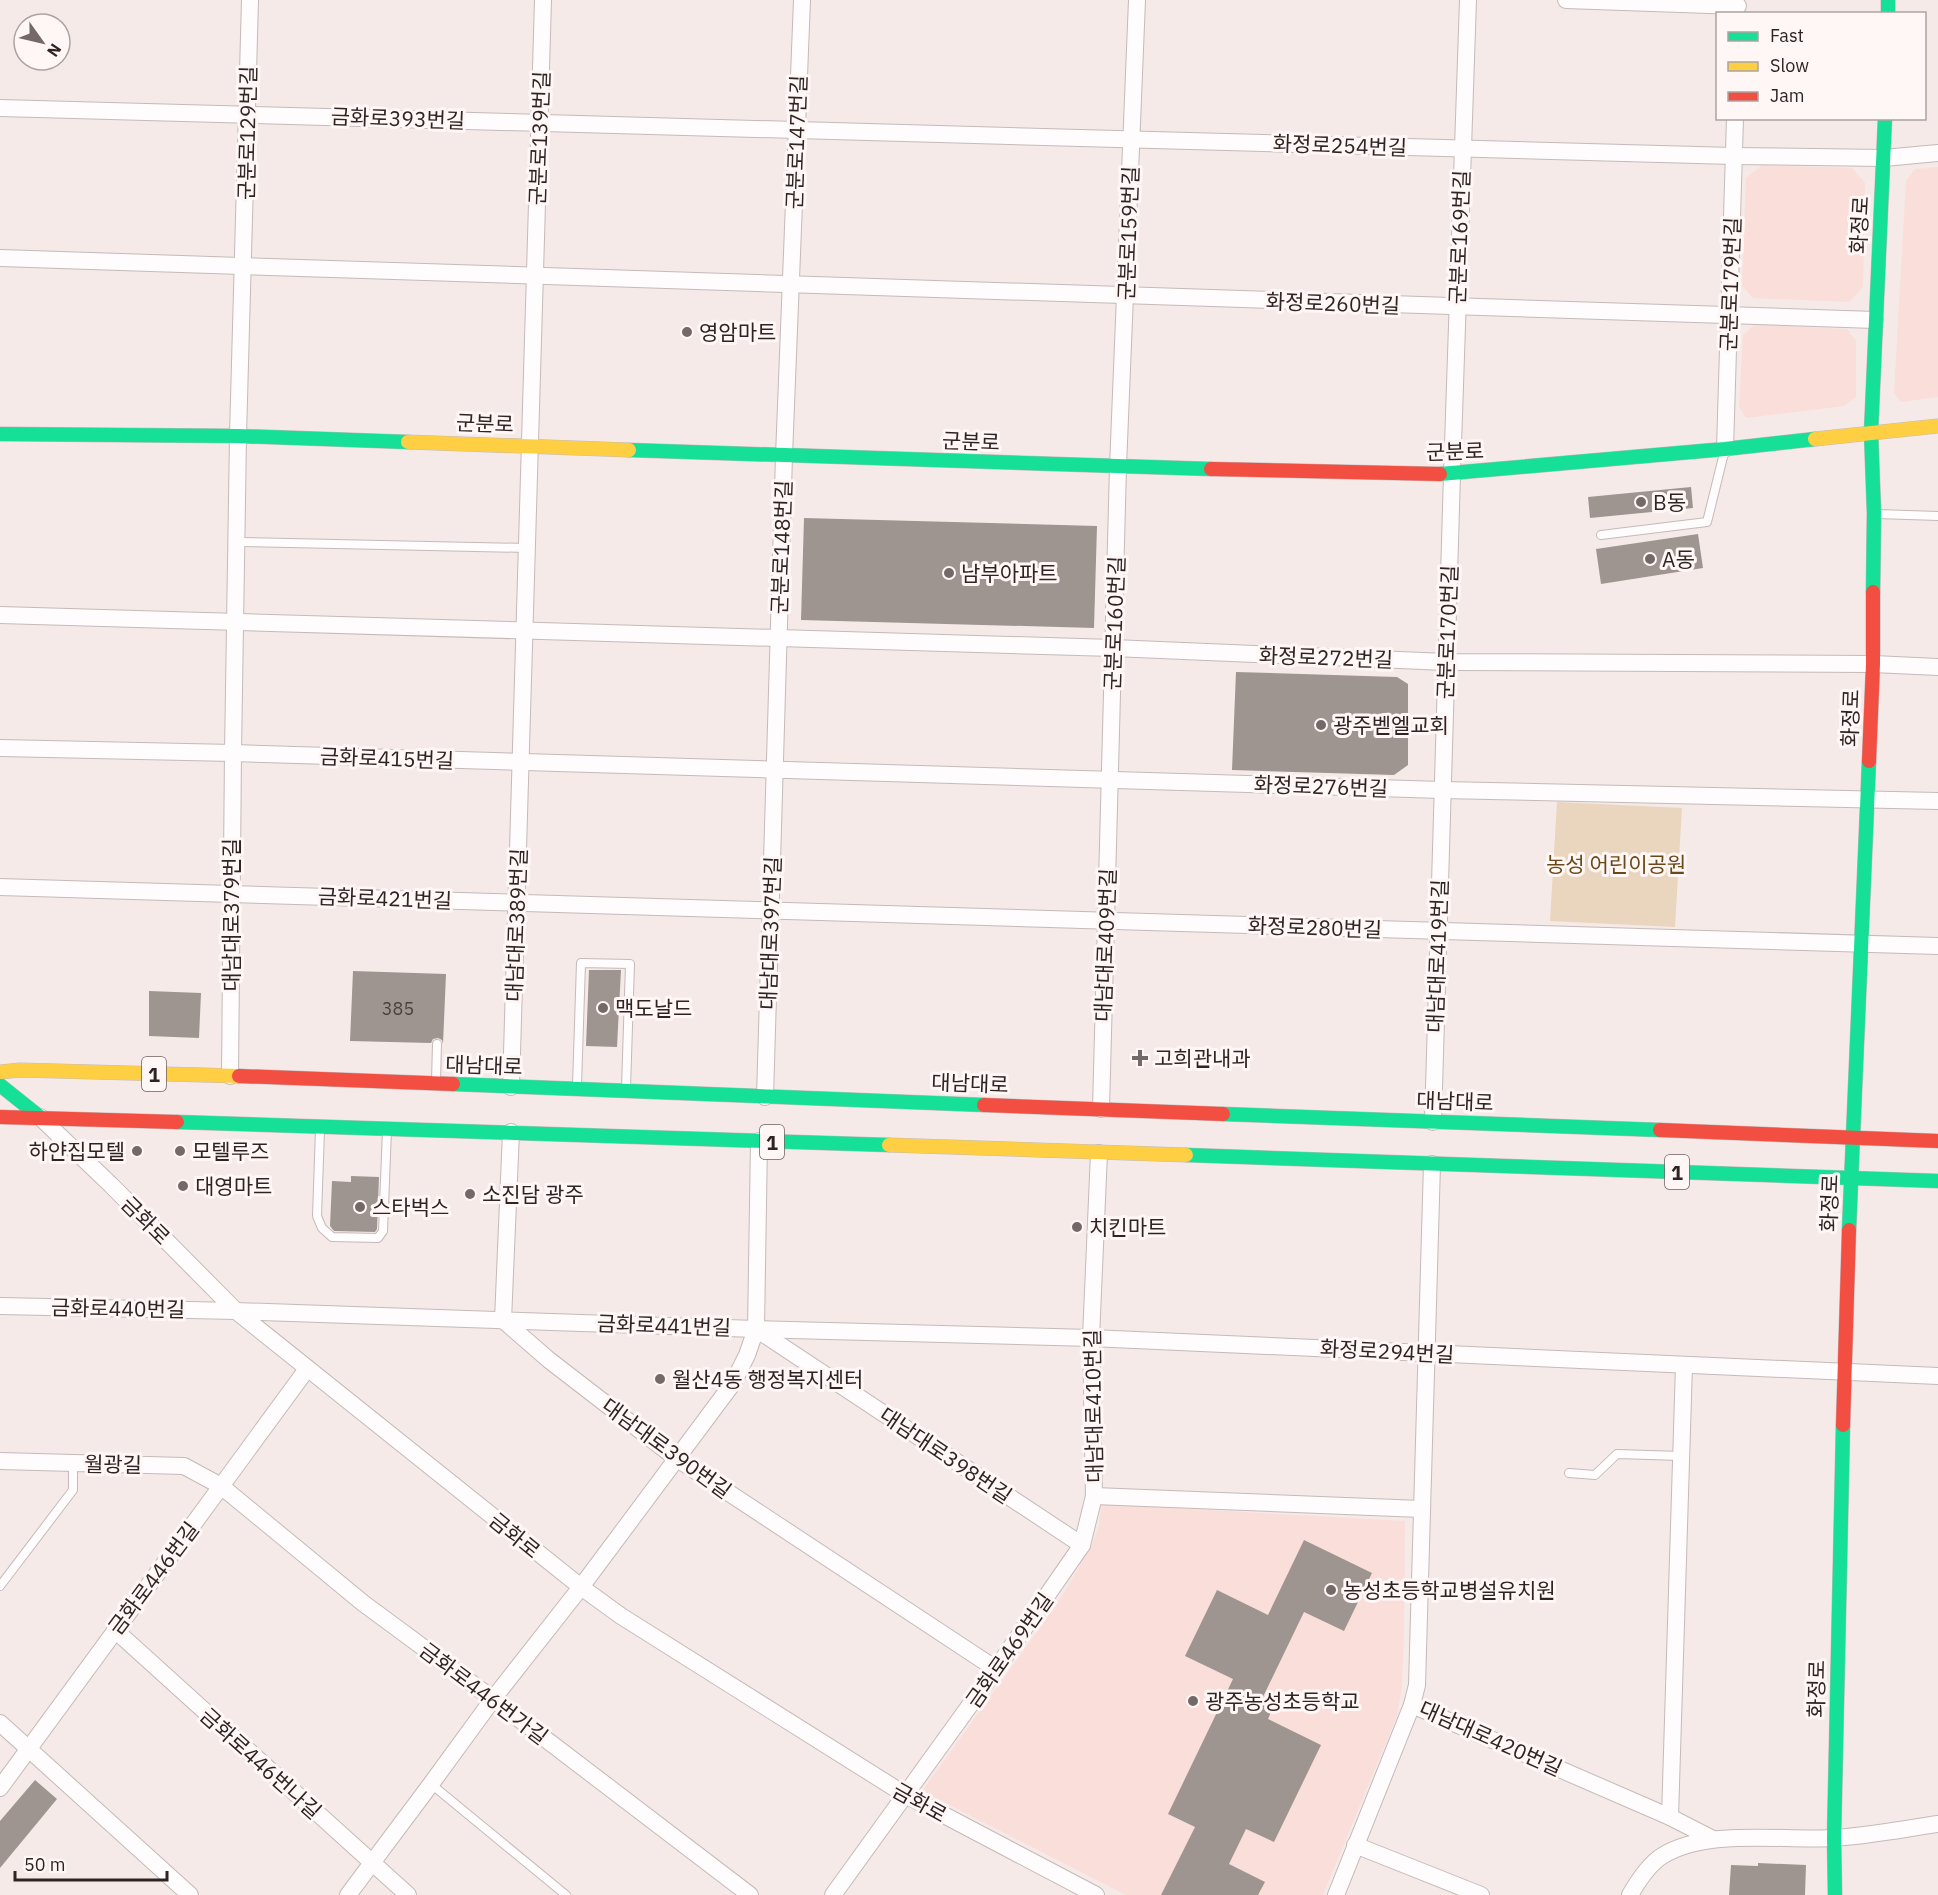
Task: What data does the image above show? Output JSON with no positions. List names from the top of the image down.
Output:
{
  "streets": {
    "main road": [
      "화정로",
      "군분로",
      "대남대로",
      "1",
      "금화로"
    ],
    "street": [
      "금화로393번길",
      "군분로129번길",
      "군분로139번길",
      "군분로147번길",
      "화정로254번길",
      "군분로159번길",
      "군분로169번길",
      "군분로179번길",
      "화정로260번길",
      "군분로148번길",
      "군분로160번길",
      "군분로170번길",
      "화정로272번길",
      "금화로415번길",
      "화정로276번길",
      "금화로421번길",
      "대남대로379번길",
      "대남대로389번길",
      "화정로280번길",
      "대남대로397번길",
      "대남대로409번길",
      "대남대로419번길",
      "금화로440번길",
      "금화로441번길",
      "화정로294번길",
      "대남대로410번길",
      "대남대로390번길",
      "대남대로398번길",
      "월광길",
      "금화로446번길",
      "금화로469번길",
      "금화로446번가길",
      "대남대로420번길",
      "금화로446번나길"
    ]
  },
  "crossings": [
    ["금화로393번길", "군분로129번길"],
    ["금화로393번길", "군분로139번길"],
    ["금화로393번길", "군분로147번길"],
    ["금화로393번길", "화정로254번길"],
    ["군분로129번길", "군분로"],
    ["군분로129번길", "군분로148번길"],
    ["군분로129번길", "대남대로379번길"],
    ["군분로139번길", "군분로"],
    ["군분로139번길", "군분로148번길"],
    ["군분로139번길", "대남대로389번길"],
    ["군분로147번길", "화정로254번길"],
    ["군분로147번길", "화정로260번길"],
    ["군분로147번길", "군분로"],
    ["군분로147번길", "군분로148번길"],
    ["화정로254번길", "화정로"],
    ["화정로254번길", "군분로159번길"],
    ["화정로254번길", "군분로169번길"],
    ["화정로254번길", "군분로179번길"],
    ["화정로", "화정로260번길"],
    ["화정로", "군분로"],
    ["화정로", "화정로272번길"],
    ["화정로", "화정로276번길"],
    ["화정로", "화정로280번길"],
    ["화정로", "대남대로"],
    ["화정로", "1"],
    ["화정로", "화정로294번길"],
    ["군분로159번길", "화정로260번길"],
    ["군분로159번길", "군분로"],
    ["군분로159번길", "군분로160번길"],
    ["군분로169번길", "화정로260번길"],
    ["군분로169번길", "군분로"],
    ["군분로169번길", "군분로170번길"],
    ["군분로179번길", "화정로260번길"],
    ["군분로179번길", "군분로"],
    ["군분로", "군분로148번길"],
    ["군분로", "군분로160번길"],
    ["군분로", "군분로170번길"],
    ["군분로148번길", "화정로272번길"],
    ["군분로148번길", "금화로415번길"],
    ["군분로148번길", "화정로276번길"],
    ["군분로148번길", "대남대로379번길"],
    ["군분로148번길", "대남대로389번길"],
    ["군분로148번길", "대남대로397번길"],
    ["군분로160번길", "화정로272번길"],
    ["군분로160번길", "화정로276번길"],
    ["군분로160번길", "대남대로409번길"],
    ["군분로170번길", "화정로272번길"],
    ["군분로170번길", "화정로276번길"],
    ["군분로170번길", "대남대로419번길"],
    ["금화로415번길", "화정로276번길"],
    ["금화로415번길", "대남대로379번길"],
    ["금화로415번길", "대남대로389번길"],
    ["금화로415번길", "대남대로397번길"],
    ["화정로276번길", "대남대로397번길"],
    ["화정로276번길", "대남대로409번길"],
    ["화정로276번길", "대남대로419번길"],
    ["금화로421번길", "대남대로379번길"],
    ["금화로421번길", "대남대로389번길"],
    ["금화로421번길", "화정로280번길"],
    ["금화로421번길", "대남대로397번길"],
    ["대남대로379번길", "대남대로"],
    ["대남대로389번길", "대남대로"],
    ["화정로280번길", "대남대로397번길"],
    ["화정로280번길", "대남대로409번길"],
    ["화정로280번길", "대남대로419번길"],
    ["대남대로397번길", "대남대로"],
    ["대남대로409번길", "대남대로"],
    ["대남대로419번길", "대남대로"],
    ["1", "금화로"],
    ["1", "대남대로410번길"],
    ["1", "대남대로420번길"],
    ["금화로", "금화로440번길"],
    ["금화로", "금화로441번길"],
    ["금화로", "금화로446번길"],
    ["금화로", "금화로469번길"],
    ["금화로440번길", "금화로441번길"],
    ["금화로441번길", "화정로294번길"],
    ["금화로441번길", "대남대로410번길"],
    ["금화로441번길", "대남대로390번길"],
    ["금화로441번길", "대남대로398번길"],
    ["화정로294번길", "대남대로410번길"],
    ["화정로294번길", "대남대로420번길"],
    ["대남대로410번길", "금화로469번길"],
    ["대남대로410번길", "대남대로420번길"],
    ["대남대로390번길", "금화로469번길"],
    ["대남대로398번길", "금화로469번길"],
    ["월광길", "금화로446번길"],
    ["월광길", "금화로446번가길"],
    ["금화로446번길", "금화로446번가길"],
    ["금화로446번길", "금화로446번나길"]
  ],
  "parks": ["농성 어린이공원"],
  "places": {
    "other": [
      "영암마트",
      "B동",
      "A동",
      "남부아파트",
      "광주벧엘교회",
      "맥도날드",
      "하얀집모텔",
      "모텔루즈",
      "대영마트",
      "소진담 광주",
      "스타벅스",
      "치킨마트",
      "월산4동 행정복지센터",
      "농성초등학교병설유치원",
      "광주농성초등학교"
    ],
    "health": ["고희관내과"]
  },
  "house_numbers": ["385"],
  "legend": ["Fast", "Slow", "Jam"],
  "scale_bar": "50 m",
  "north": "bottom right"
}
